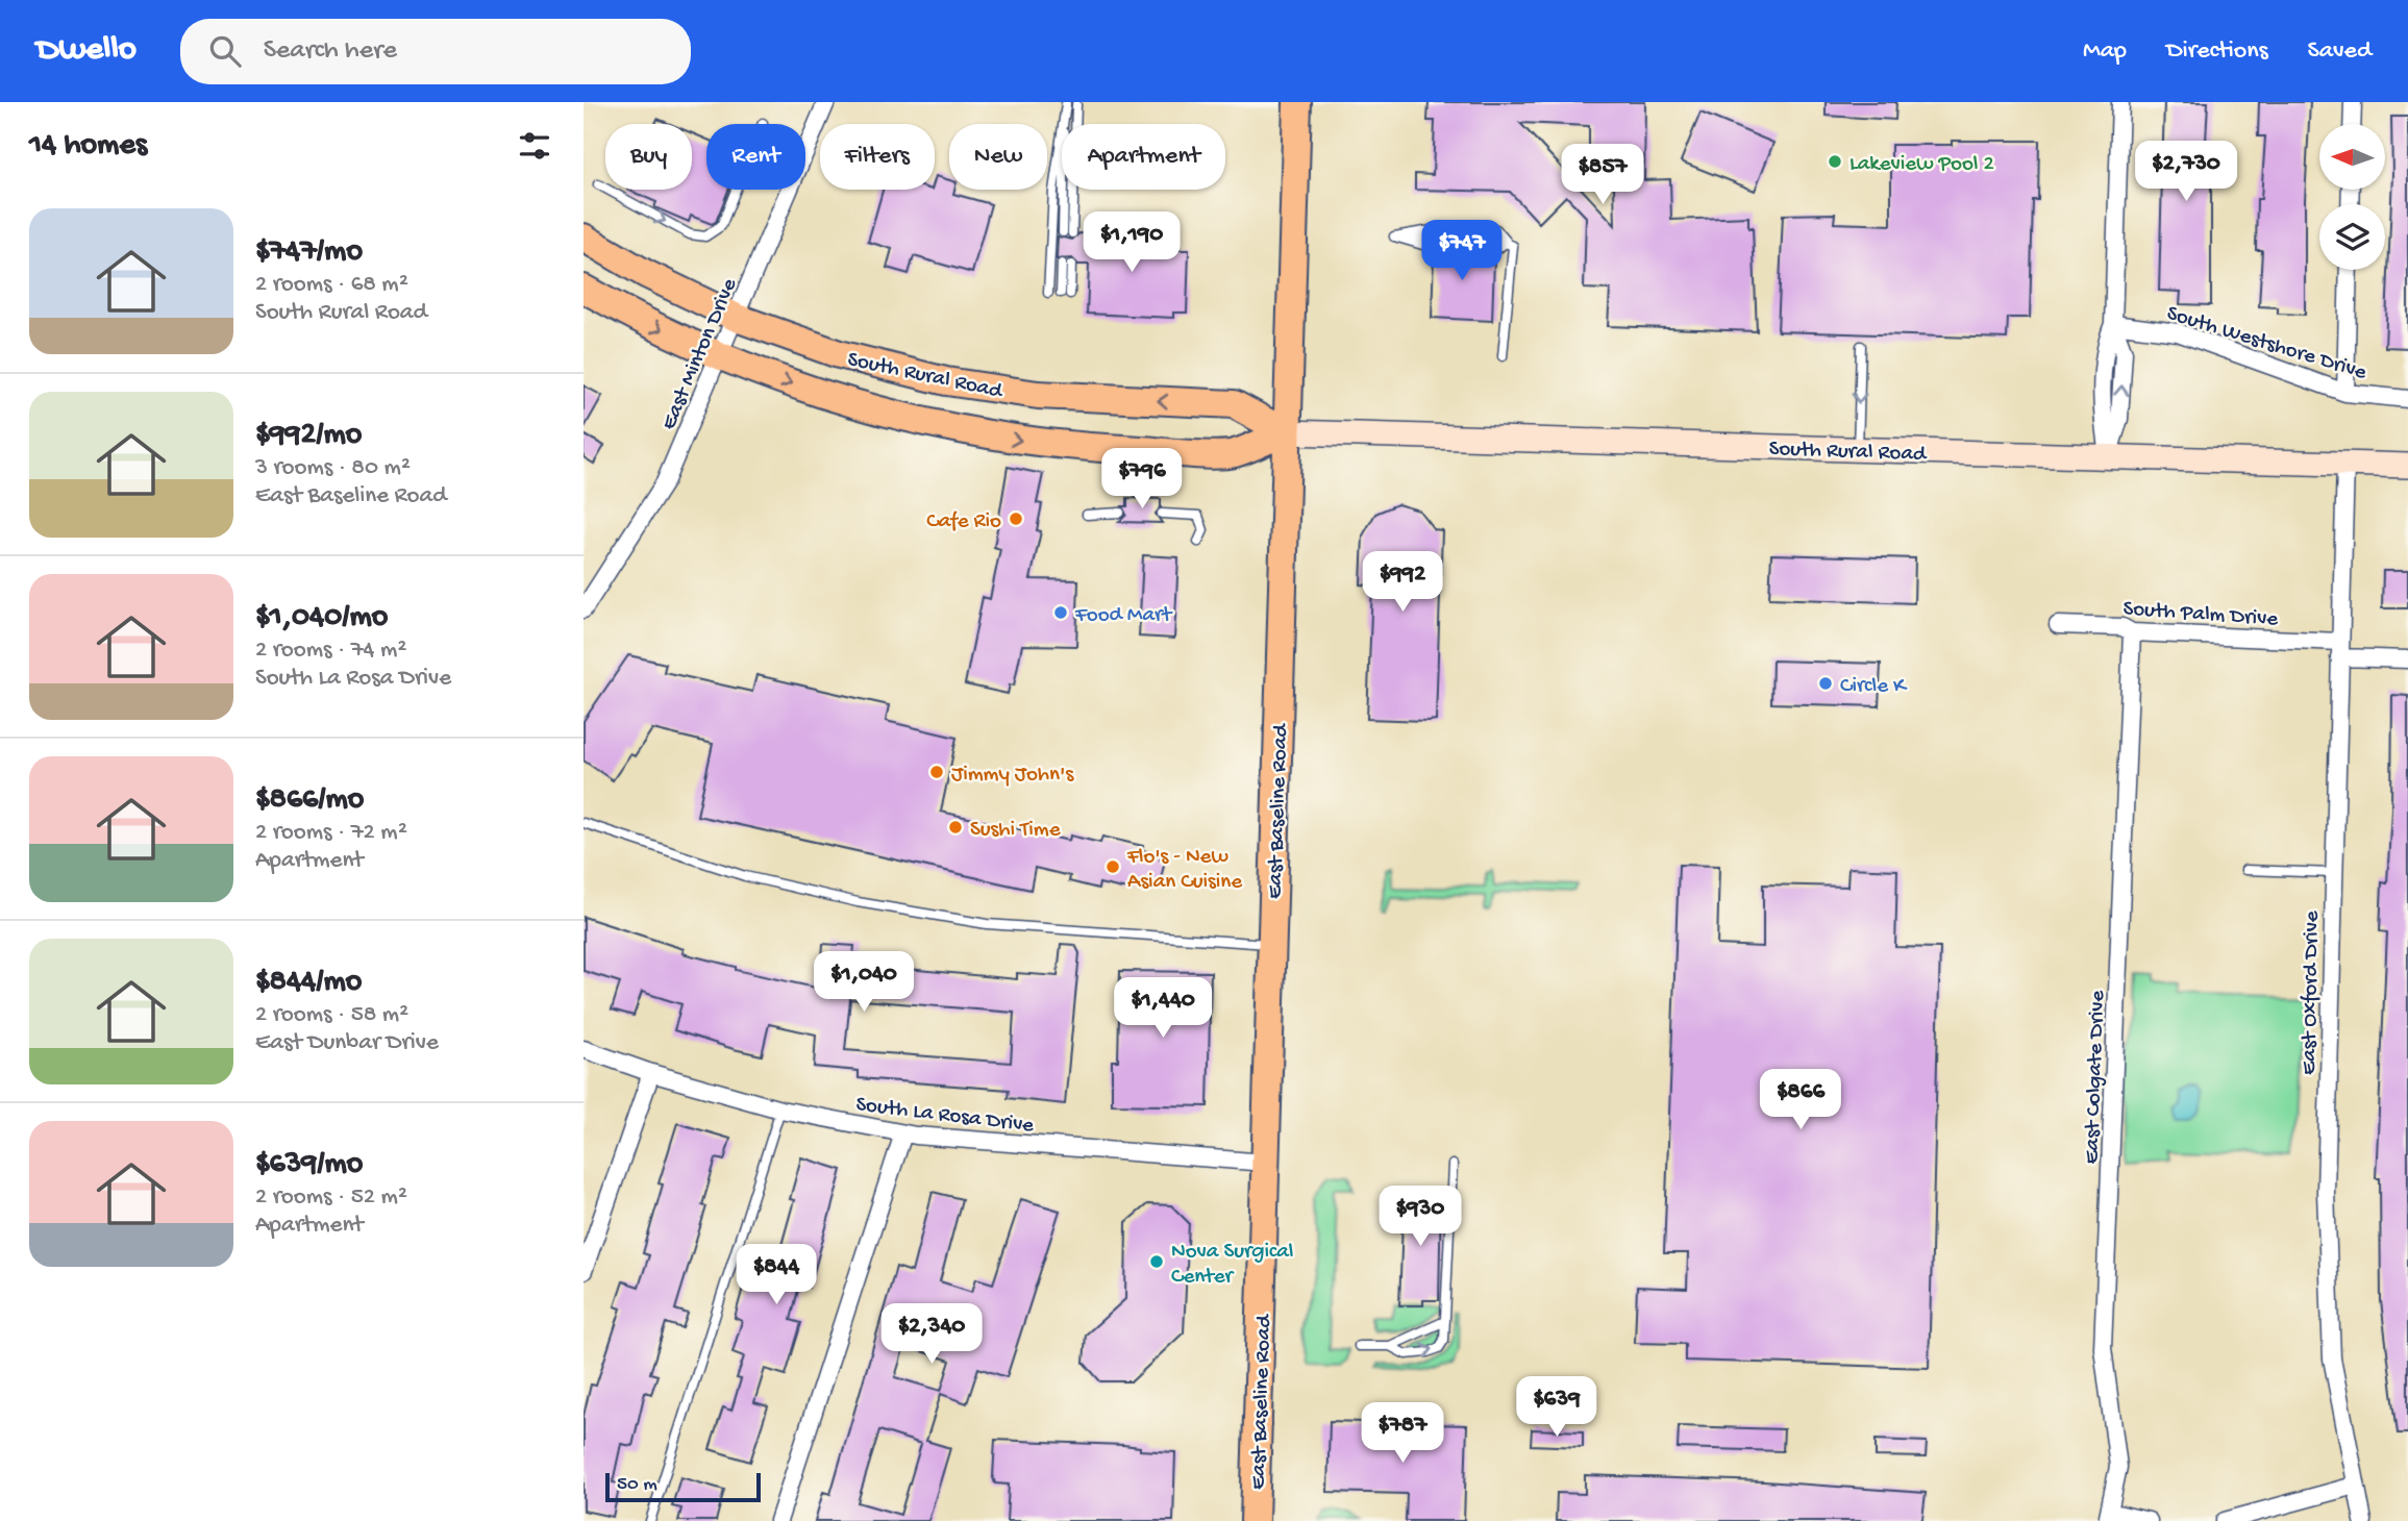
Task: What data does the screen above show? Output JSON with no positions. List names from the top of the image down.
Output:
{
  "streets": {
    "main road": ["South Rural Road", "East Baseline Road"],
    "street": [
      "South Westshore Drive",
      "East Minton Drive",
      "South Palm Drive",
      "East Oxford Drive",
      "East Colgate Drive",
      "South La Rosa Drive"
    ]
  },
  "crossings": [
    ["East Minton Drive", "South Rural Road"],
    ["South Rural Road", "East Baseline Road"],
    ["South Rural Road", "East Oxford Drive"],
    ["South Palm Drive", "East Oxford Drive"],
    ["South Palm Drive", "East Colgate Drive"],
    ["East Baseline Road", "South La Rosa Drive"]
  ],
  "places": [
    "Lakeview Pool 2",
    "Cafe Rio",
    "Food Mart",
    "Circle K",
    "Jimmy John's",
    "Sushi Time",
    "Flo's - New Asian Cuisine",
    "Nova Surgical Center"
  ],
  "scale_bar": "50 m",
  "north": "left",
  "page": {
    "header": "Dwello",
    "search": "Search here",
    "nav": ["Map", "Directions", "Saved"],
    "heading": "14 homes",
    "chip": [
      "Buy",
      "Rent",
      "Filters",
      "New",
      "Apartment"
    ],
    "price": [
      "$2,730",
      "$857",
      "$1,190",
      "$747",
      "$796",
      "$992",
      "$1,040",
      "$1,440",
      "$866",
      "$930",
      "$844",
      "$2,340",
      "$639",
      "$787"
    ],
    "list": [
      {
        "name": "$747/mo",
        "note": "2 rooms · 68 m² · South Rural Road"
      },
      {
        "name": "$992/mo",
        "note": "3 rooms · 80 m² · East Baseline Road"
      },
      {
        "name": "$1,040/mo",
        "note": "2 rooms · 74 m² · South La Rosa Drive"
      },
      {
        "name": "$866/mo",
        "note": "2 rooms · 72 m² · Apartment"
      },
      {
        "name": "$844/mo",
        "note": "2 rooms · 58 m² · East Dunbar Drive"
      },
      {
        "name": "$639/mo",
        "note": "2 rooms · 52 m² · Apartment"
      }
    ],
    "scale": "50 m"
  }
}
